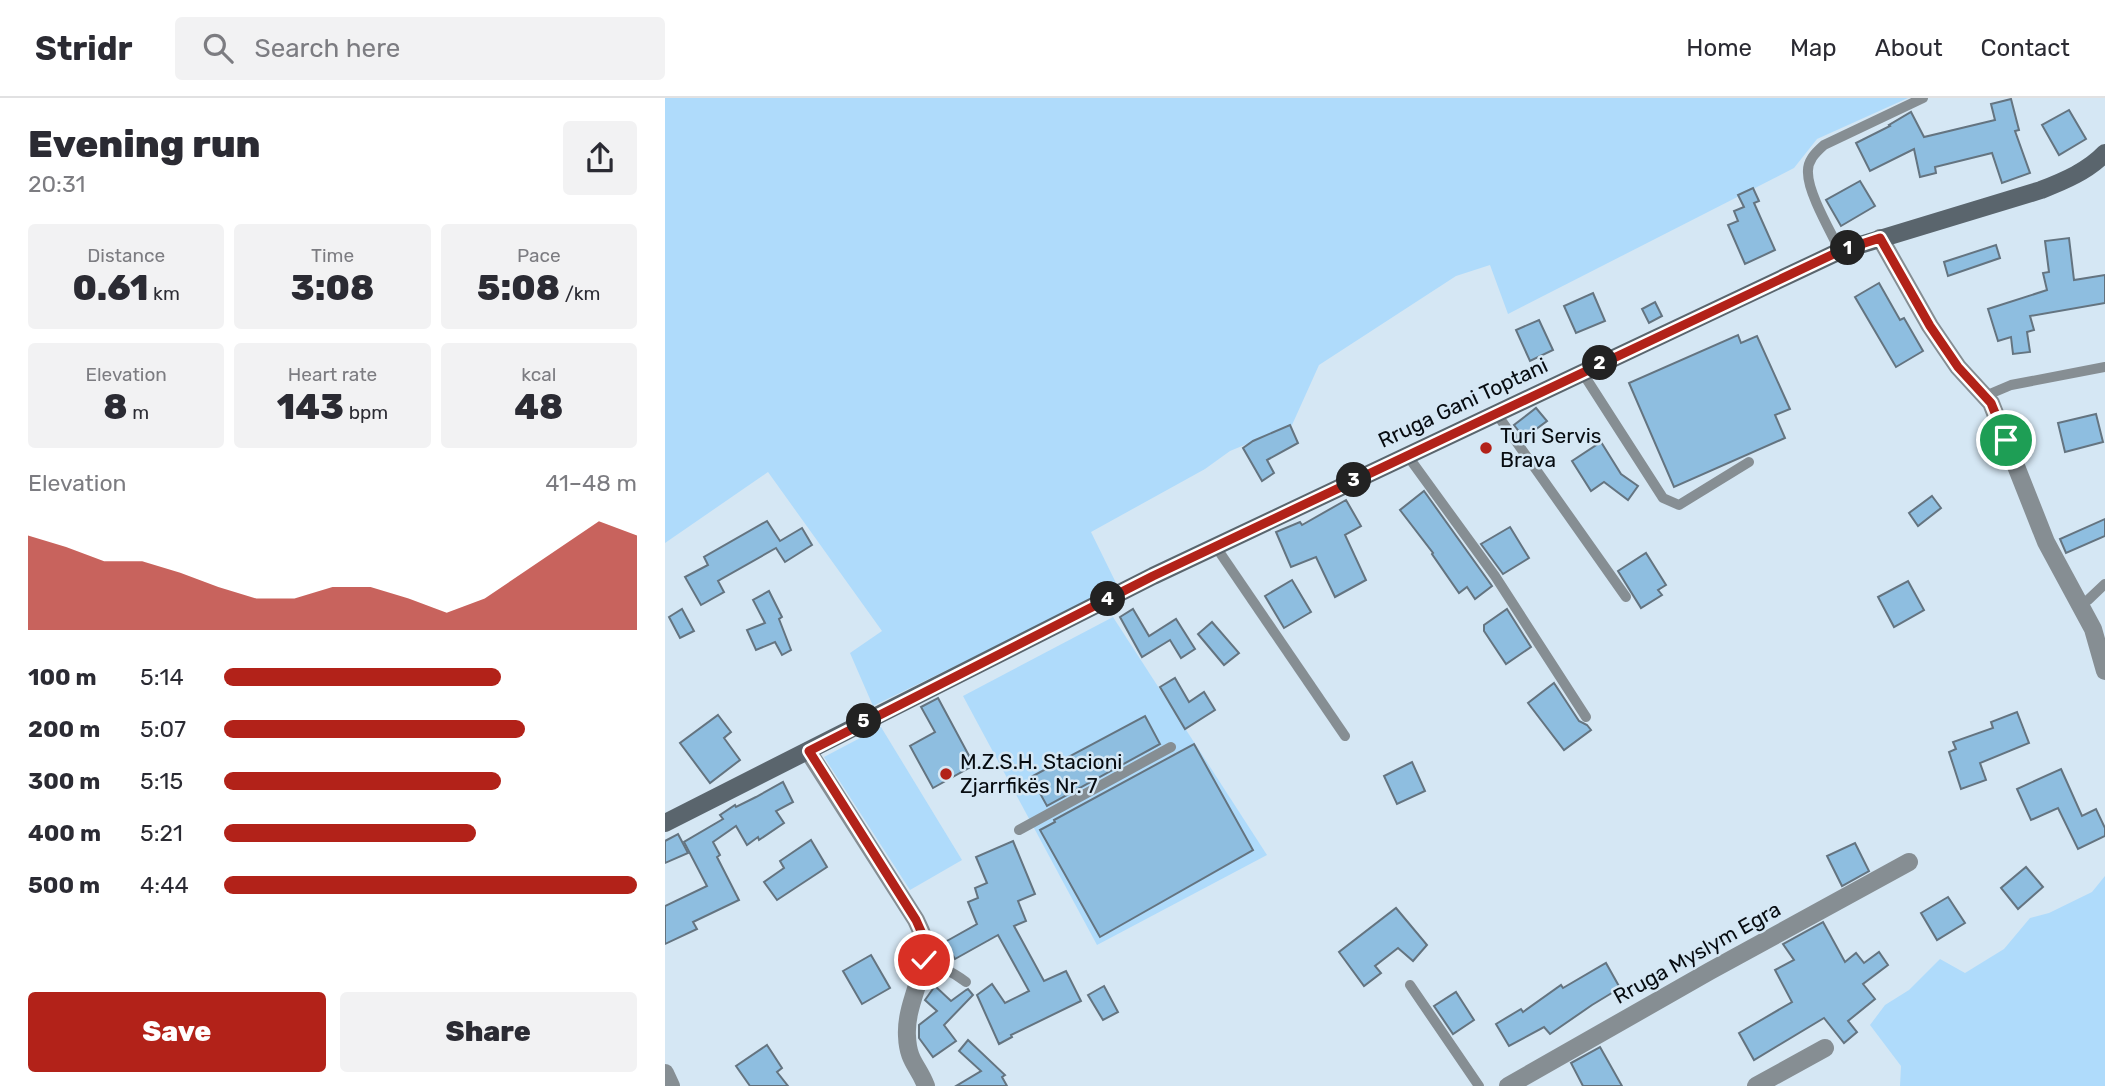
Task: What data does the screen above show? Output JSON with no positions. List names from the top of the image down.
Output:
{
  "streets": {
    "main road": ["Rruga Gani Toptani"],
    "street": ["Rruga Myslym Egra"]
  },
  "places": ["Turi Servis Brava", "M.Z.S.H. Stacioni Zjarrfikës Nr. 7"],
  "page": {
    "header": "Stridr",
    "search": "Search here",
    "nav": [
      "Home",
      "Map",
      "About",
      "Contact"
    ],
    "heading": ["Evening run", "20:31"],
    "stats": [
      ["Distance", "0.61 km"],
      ["Time", "3:08"],
      ["Pace", "5:08 /km"],
      ["Elevation", "8 m"],
      ["Heart rate", "143 bpm"],
      ["kcal", "48"]
    ],
    "pins": [
      "1",
      "2",
      "3",
      "4",
      "5"
    ],
    "chart": ["Elevation", "41–48 m"],
    "list": [
      {
        "name": "100 m",
        "note": "5:14"
      },
      {
        "name": "200 m",
        "note": "5:07"
      },
      {
        "name": "300 m",
        "note": "5:15"
      },
      {
        "name": "400 m",
        "note": "5:21"
      },
      {
        "name": "500 m",
        "note": "4:44"
      }
    ],
    "buttons": ["Save", "Share"]
  }
}
